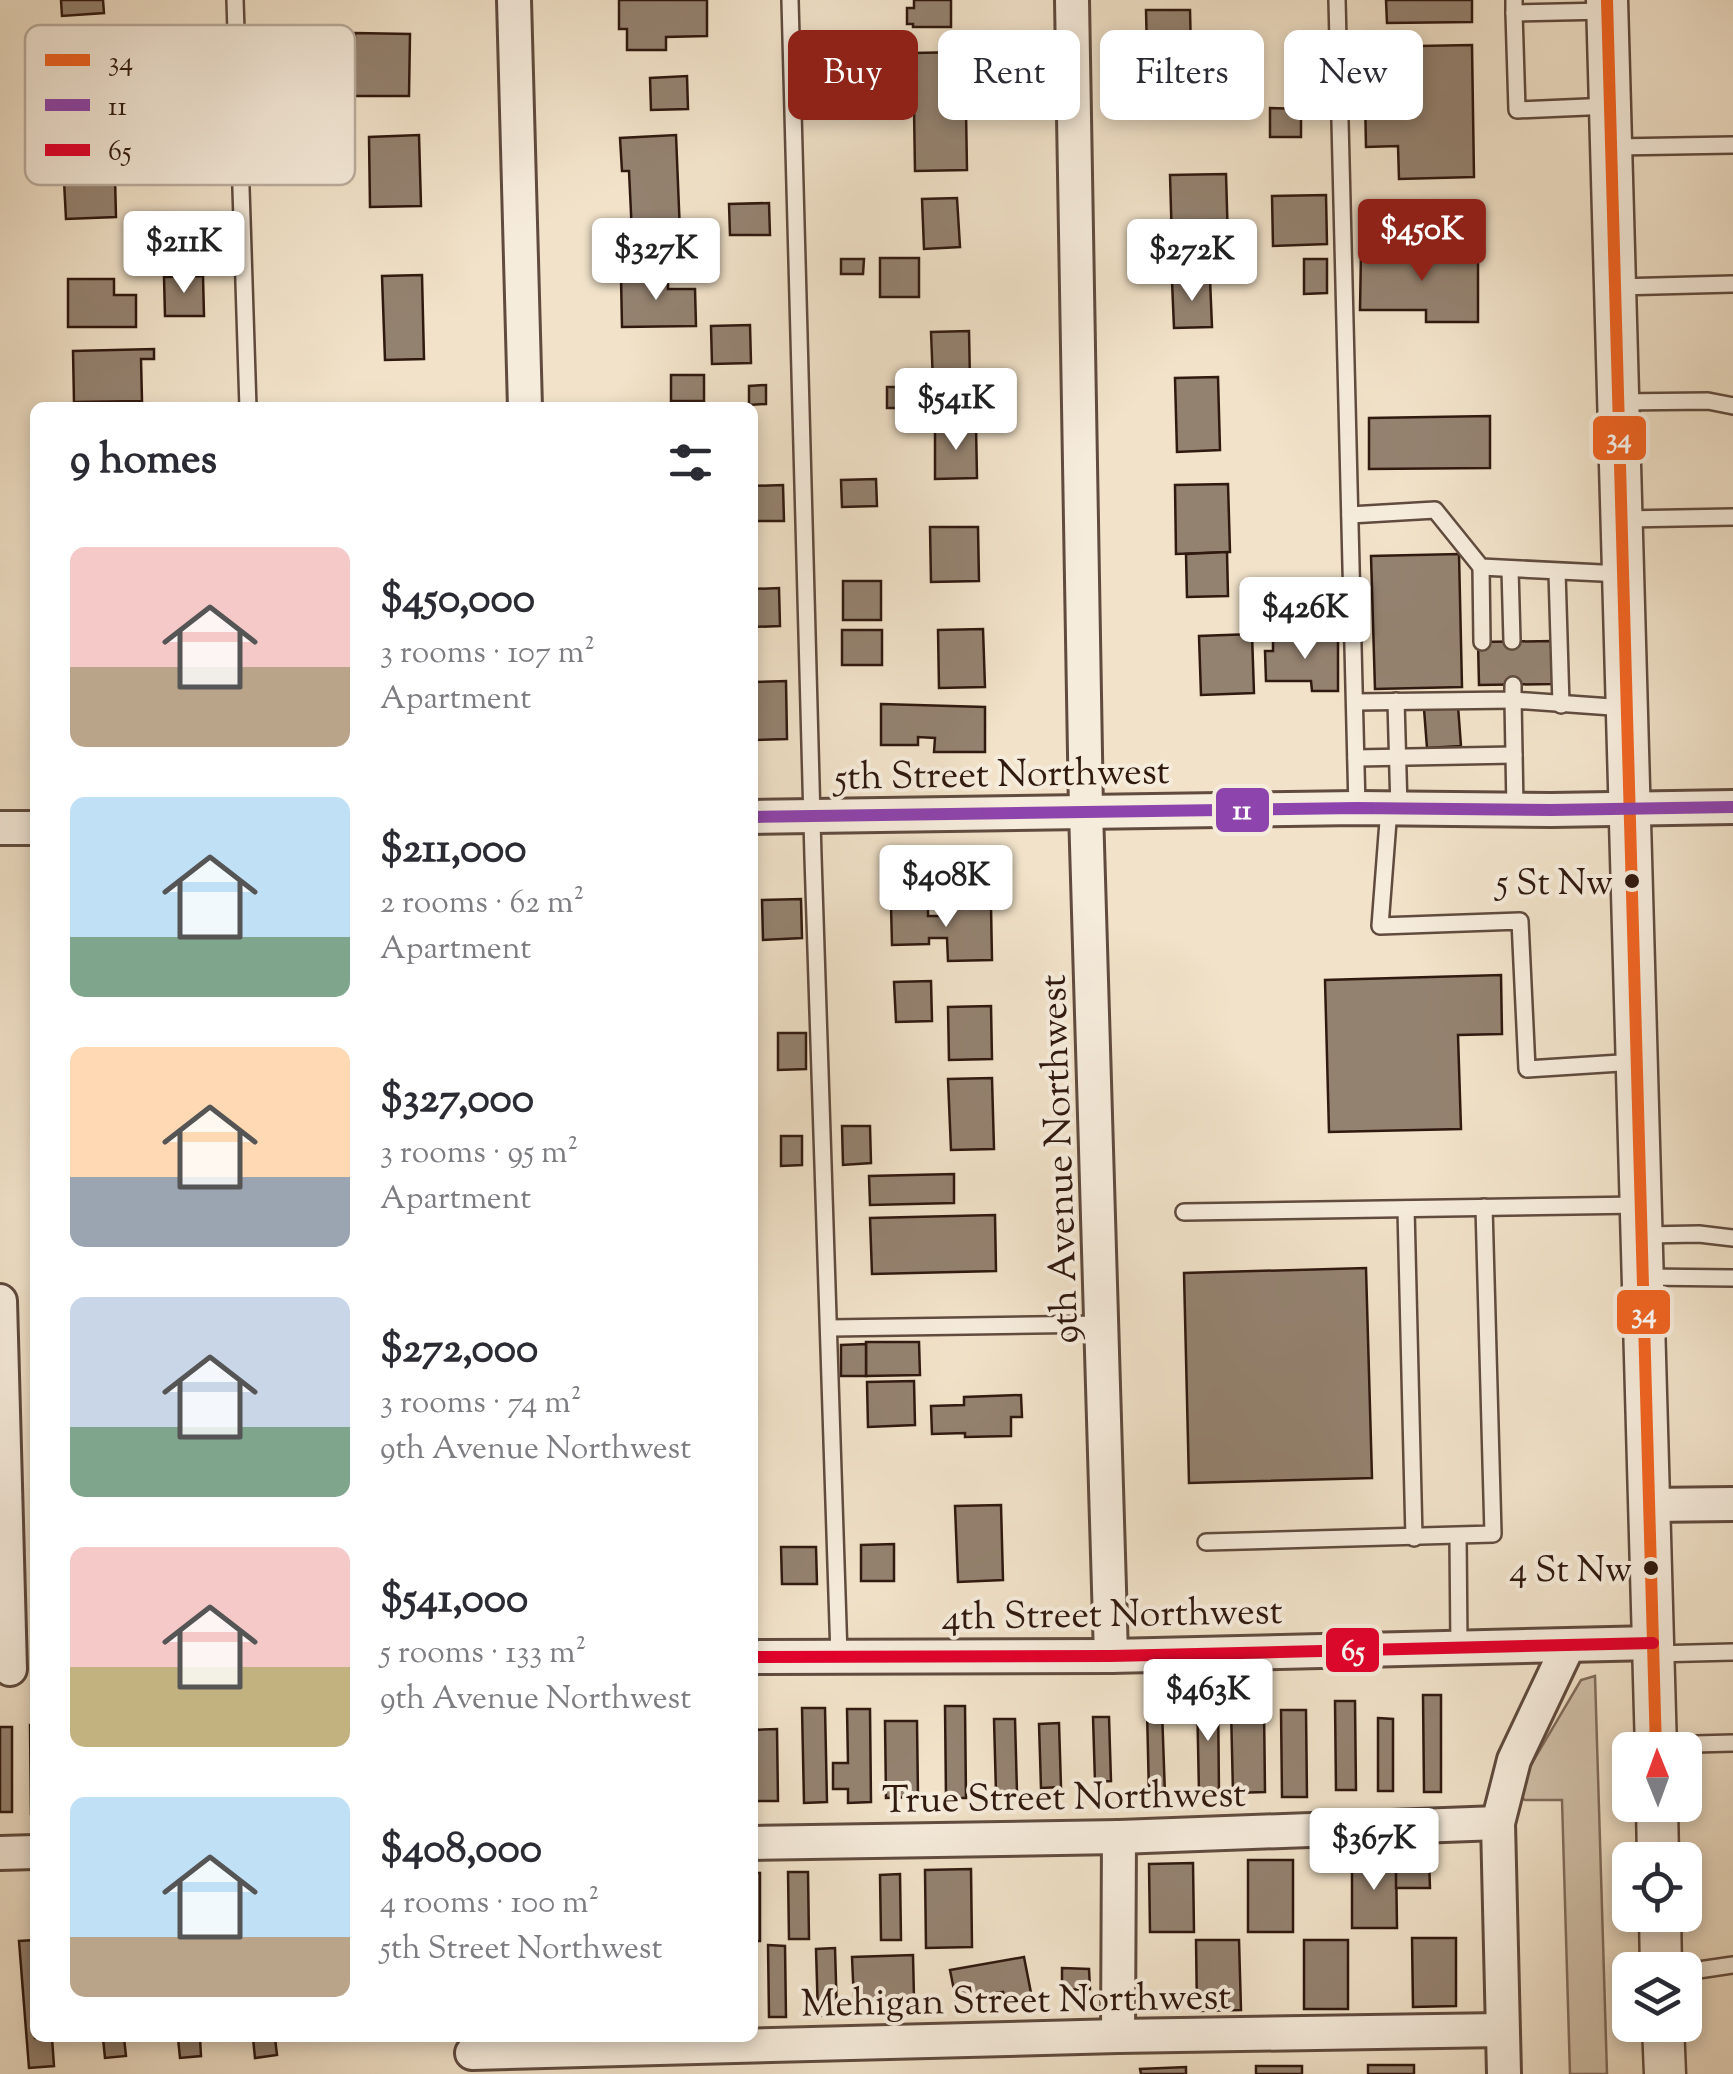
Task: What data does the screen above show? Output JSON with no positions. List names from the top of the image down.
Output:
{
  "streets": {
    "street": [
      "5th Street Northwest",
      "9th Avenue Northwest",
      "4th Street Northwest",
      "True Street Northwest",
      "Mehigan Street Northwest"
    ]
  },
  "crossings": [
    ["5th Street Northwest", "9th Avenue Northwest"],
    ["9th Avenue Northwest", "4th Street Northwest"]
  ],
  "places": ["5 St Nw", "4 St Nw"],
  "lines": ["transit line 34", "transit line 11", "transit line 65"],
  "legend": ["34", "11", "65"],
  "north": "top",
  "page": {
    "chip": [
      "Buy",
      "Rent",
      "Filters",
      "New"
    ],
    "price": [
      "$450K",
      "$211K",
      "$327K",
      "$272K",
      "$541K",
      "$426K",
      "$408K",
      "$463K",
      "$367K"
    ],
    "heading": "9 homes",
    "list": [
      {
        "name": "$450,000",
        "note": "3 rooms · 107 m² · Apartment"
      },
      {
        "name": "$211,000",
        "note": "2 rooms · 62 m² · Apartment"
      },
      {
        "name": "$327,000",
        "note": "3 rooms · 95 m² · Apartment"
      },
      {
        "name": "$272,000",
        "note": "3 rooms · 74 m² · 9th Avenue Northwest"
      },
      {
        "name": "$541,000",
        "note": "5 rooms · 133 m² · 9th Avenue Northwest"
      },
      {
        "name": "$408,000",
        "note": "4 rooms · 100 m² · 5th Street Northwest"
      }
    ]
  }
}
